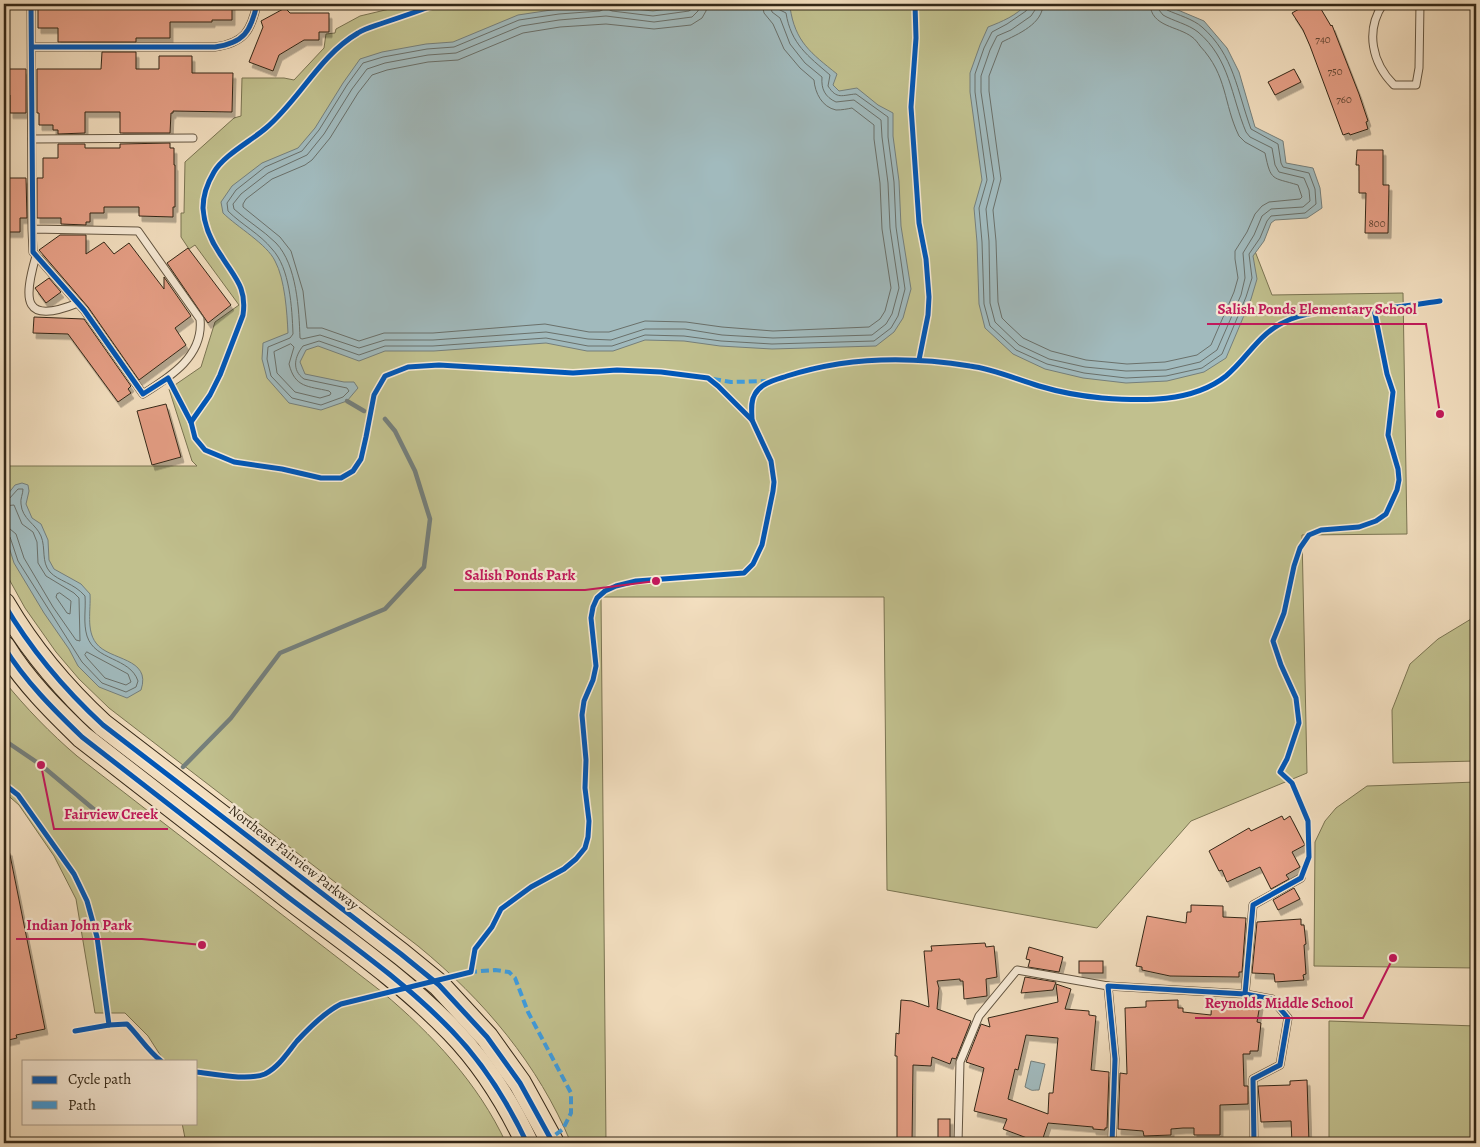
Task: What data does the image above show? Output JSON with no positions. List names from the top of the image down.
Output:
{
  "streets": {
    "main road": ["Northeast Fairview Parkway"]
  },
  "places": [
    "Salish Ponds Elementary School",
    "Salish Ponds Park",
    "Fairview Creek",
    "Indian John Park",
    "Reynolds Middle School"
  ],
  "house_numbers": [
    "740",
    "750",
    "760",
    "800"
  ],
  "legend": ["Cycle path", "Path"]
}
